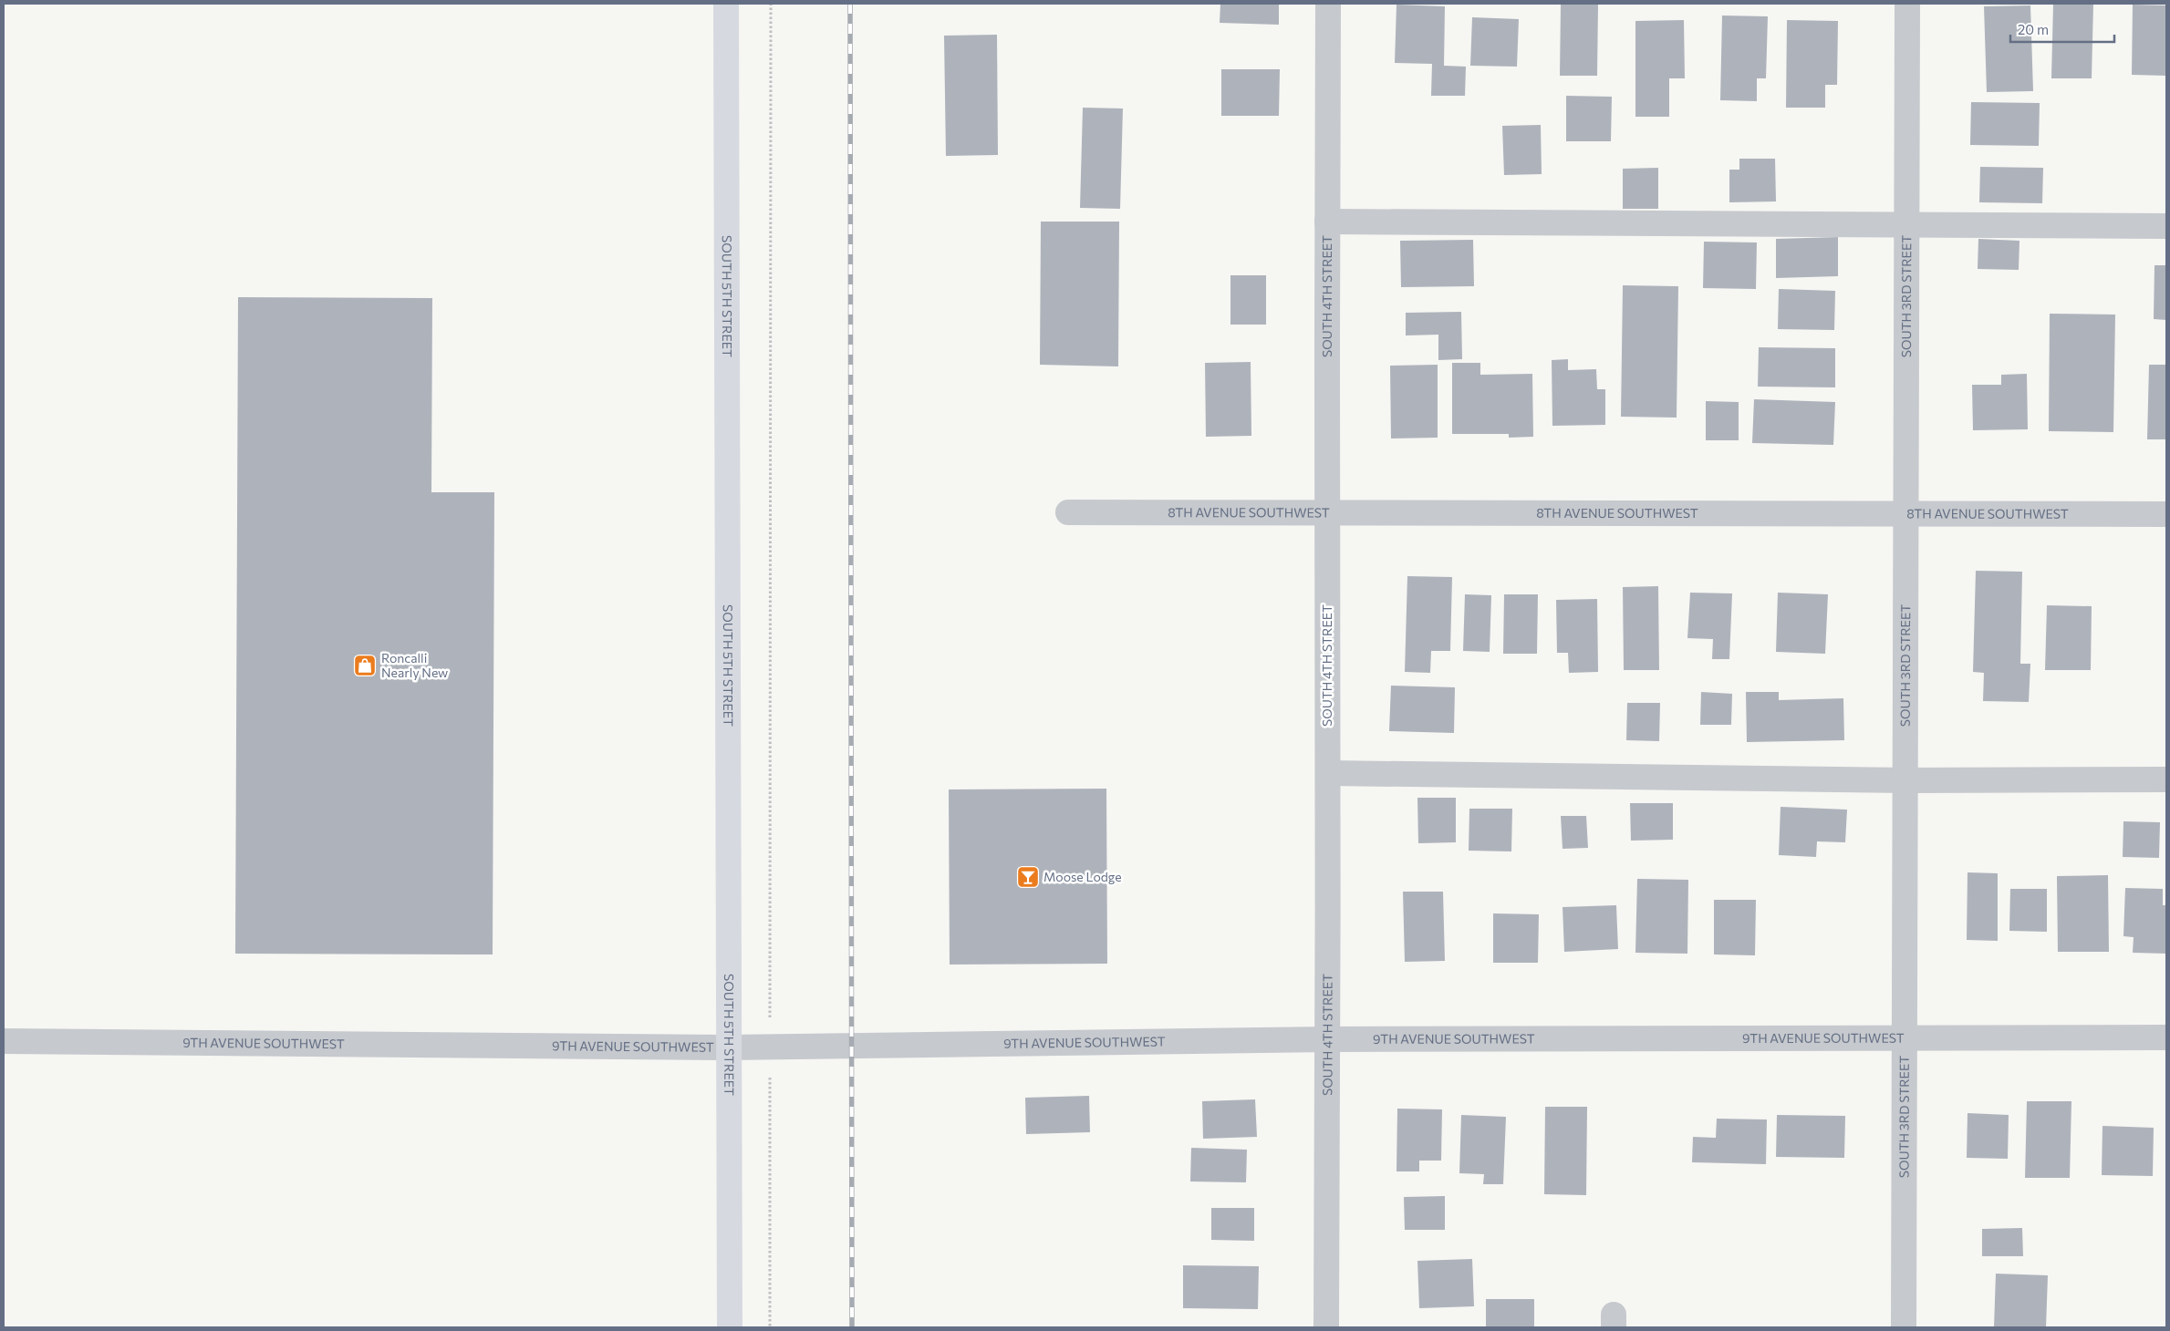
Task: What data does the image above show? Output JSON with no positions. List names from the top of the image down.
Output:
{
  "streets": {
    "main road": ["SOUTH 5TH STREET"],
    "street": [
      "SOUTH 4TH STREET",
      "SOUTH 3RD STREET",
      "8TH AVENUE SOUTHWEST",
      "9TH AVENUE SOUTHWEST"
    ]
  },
  "crossings": [
    ["SOUTH 5TH STREET", "9TH AVENUE SOUTHWEST"],
    ["SOUTH 4TH STREET", "8TH AVENUE SOUTHWEST"],
    ["SOUTH 4TH STREET", "9TH AVENUE SOUTHWEST"],
    ["SOUTH 3RD STREET", "8TH AVENUE SOUTHWEST"],
    ["SOUTH 3RD STREET", "9TH AVENUE SOUTHWEST"]
  ],
  "places": {
    "shop": ["Roncalli Nearly New"],
    "bar": ["Moose Lodge"]
  },
  "scale_bar": "20 m"
}
